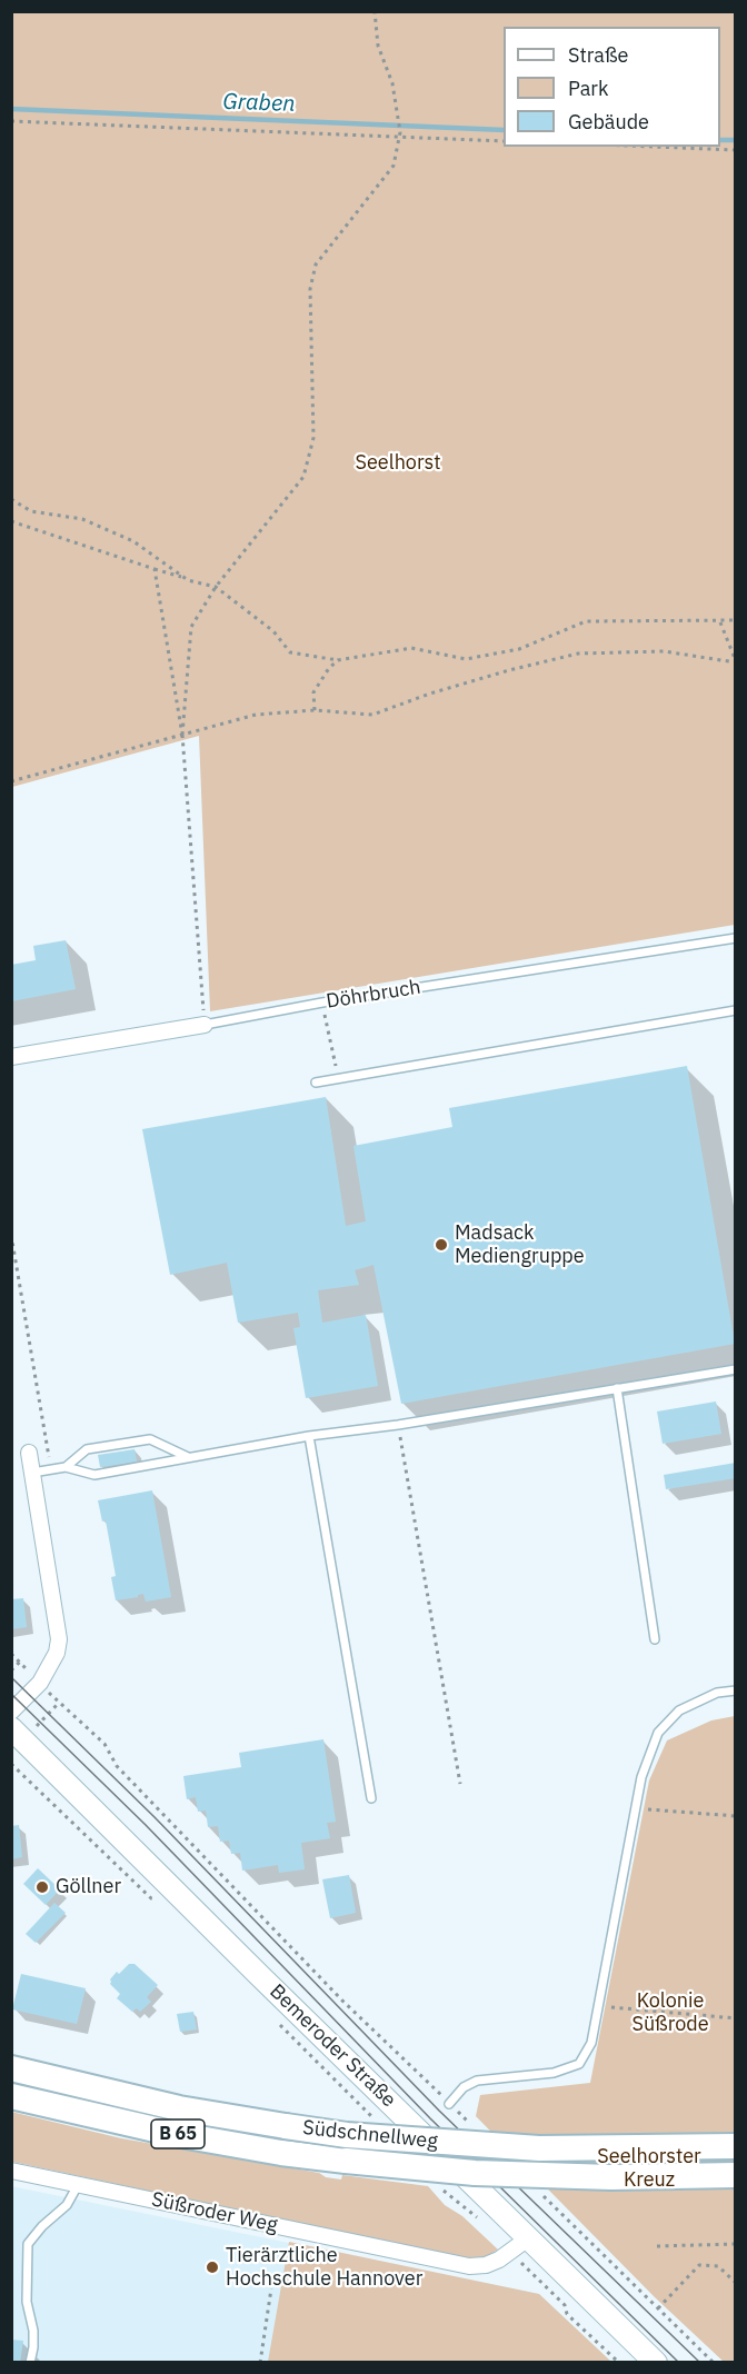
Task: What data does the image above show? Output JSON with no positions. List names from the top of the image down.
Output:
{
  "streets": {
    "highway": ["B 65", "Südschnellweg"],
    "main road": ["Bemeroder Straße"],
    "street": ["Döhrbruch", "Süßroder Weg"]
  },
  "crossings": [
    ["Bemeroder Straße", "Süßroder Weg"]
  ],
  "water": ["Graben"],
  "parks": ["Seelhorst", "Kolonie Süßrode", "Seelhorster Kreuz"],
  "places": ["Madsack Mediengruppe", "Göllner", "Tierärztliche Hochschule Hannover"],
  "legend": ["Straße", "Park", "Gebäude"]
}
